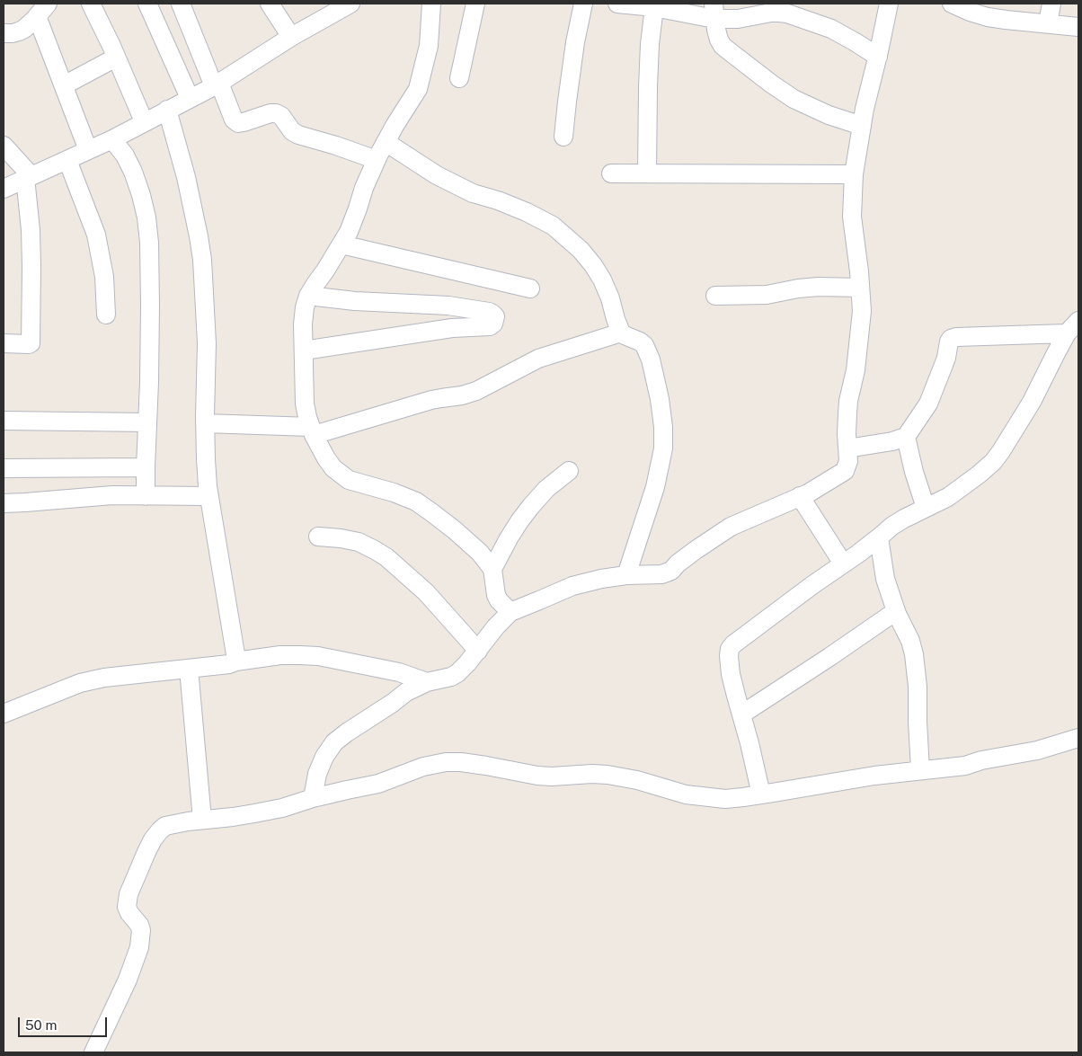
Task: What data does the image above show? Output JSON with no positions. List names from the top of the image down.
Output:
{
  "scale_bar": "50 m"
}
